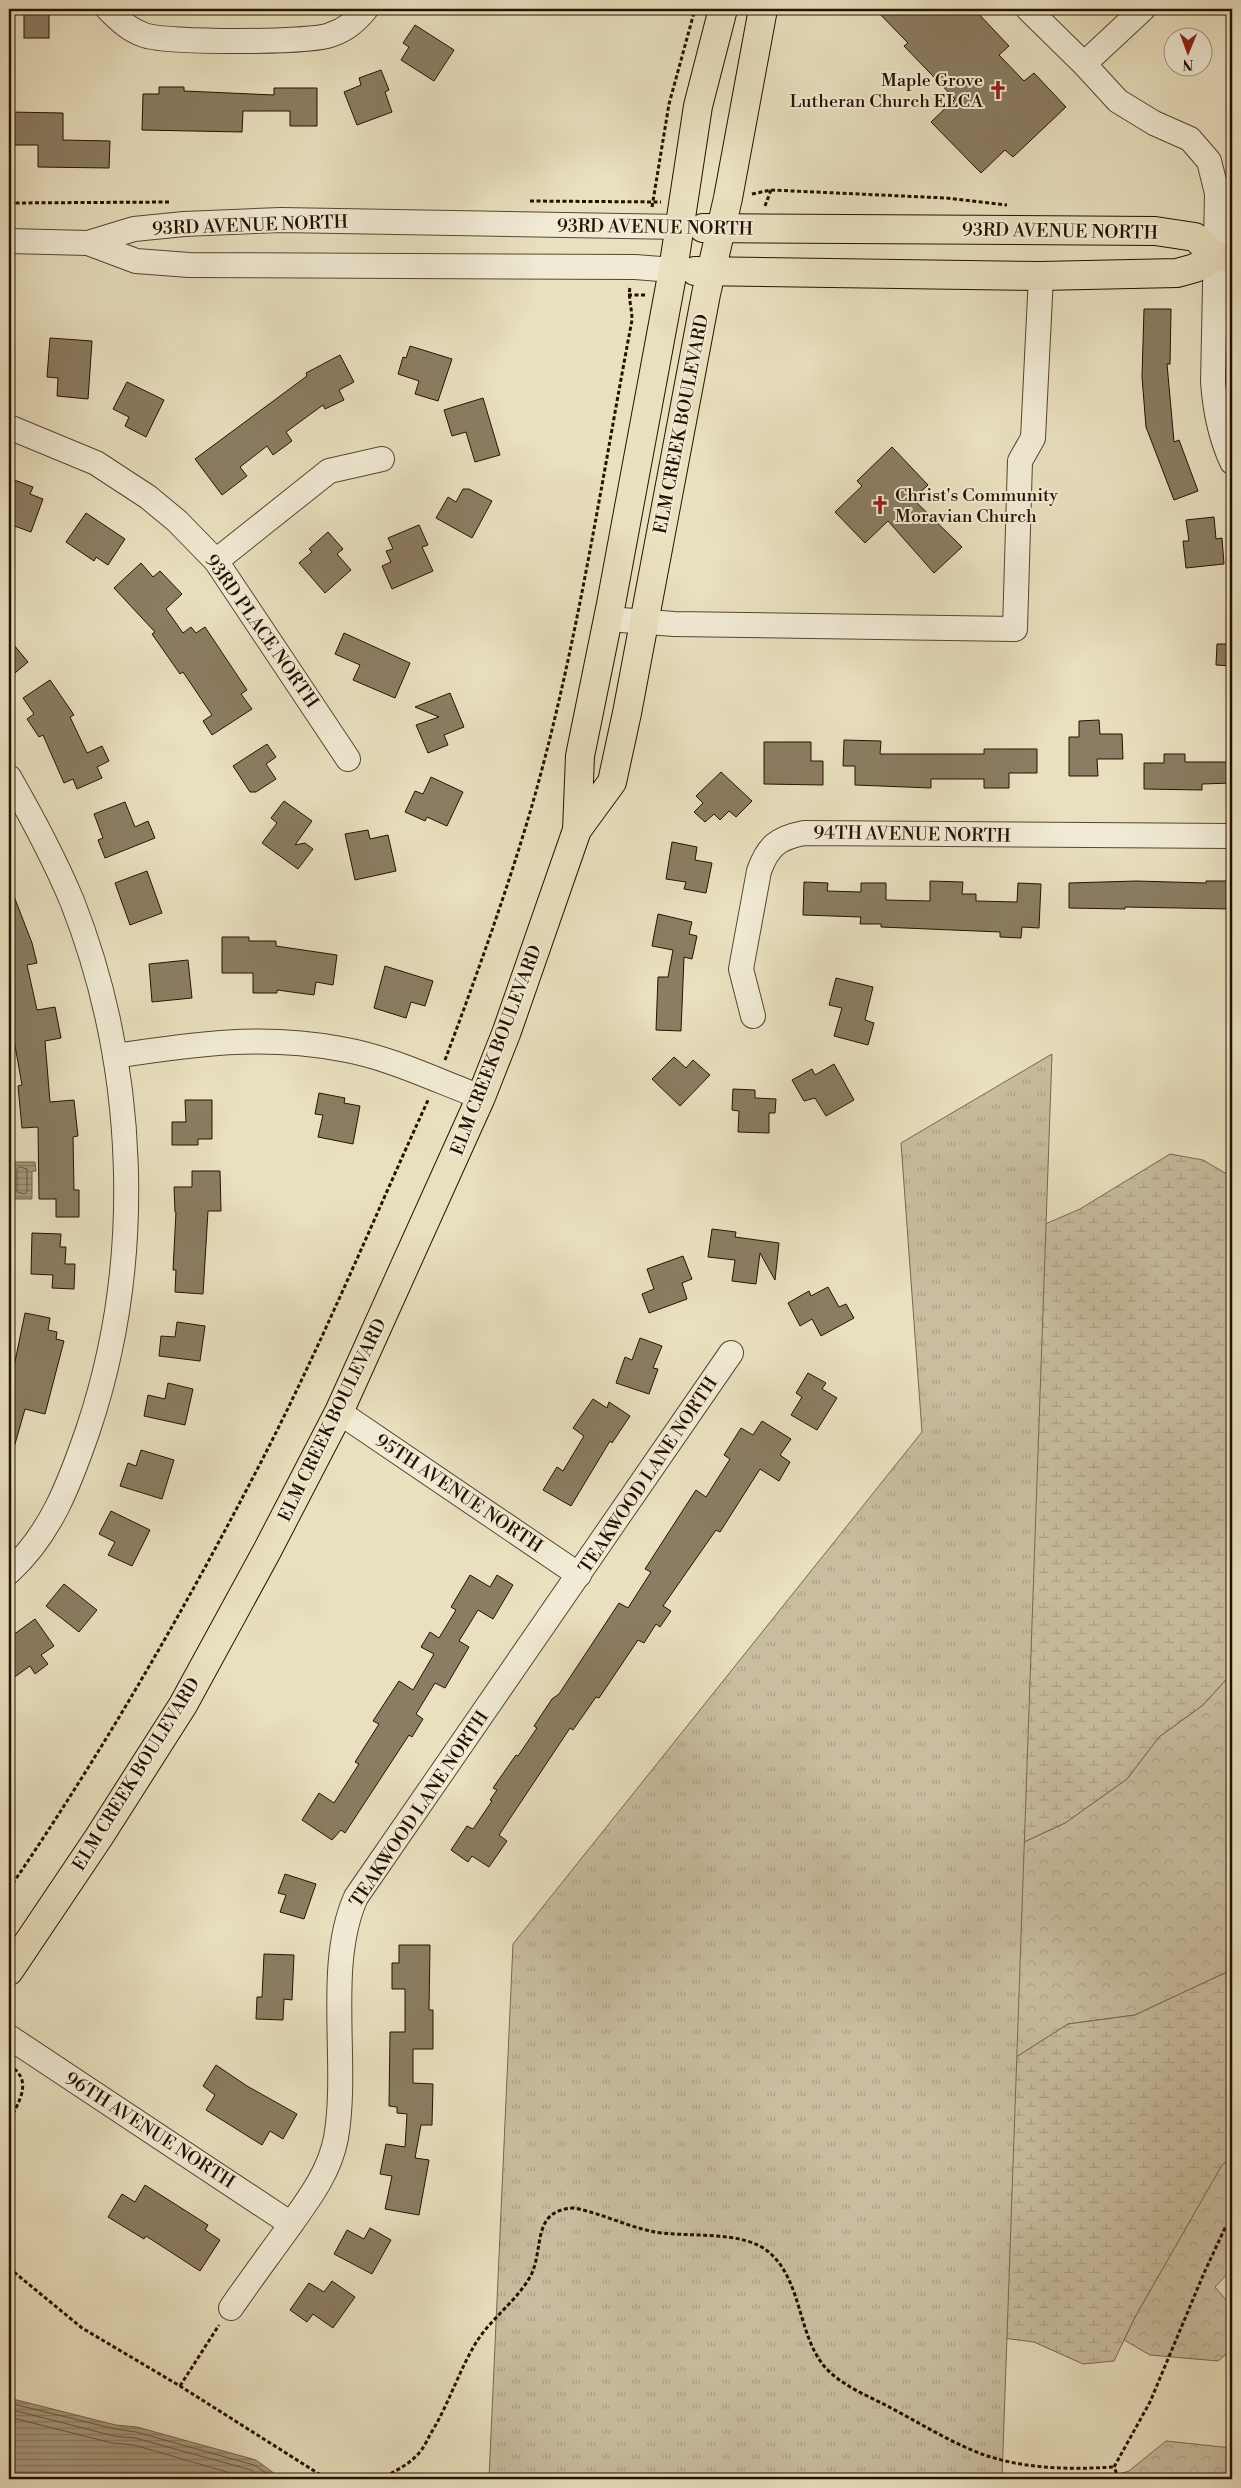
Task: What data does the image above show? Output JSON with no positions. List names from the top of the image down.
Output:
{
  "streets": {
    "main road": ["93RD AVENUE NORTH", "ELM CREEK BOULEVARD"],
    "street": [
      "93RD PLACE NORTH",
      "94TH AVENUE NORTH",
      "TEAKWOOD LANE NORTH",
      "95TH AVENUE NORTH",
      "96TH AVENUE NORTH"
    ]
  },
  "crossings": [
    ["93RD AVENUE NORTH", "ELM CREEK BOULEVARD"],
    ["ELM CREEK BOULEVARD", "95TH AVENUE NORTH"],
    ["TEAKWOOD LANE NORTH", "95TH AVENUE NORTH"],
    ["TEAKWOOD LANE NORTH", "96TH AVENUE NORTH"]
  ],
  "places": {
    "church": ["Maple Grove Lutheran Church ELCA", "Christ's Community Moravian Church"]
  },
  "north": "bottom"
}
